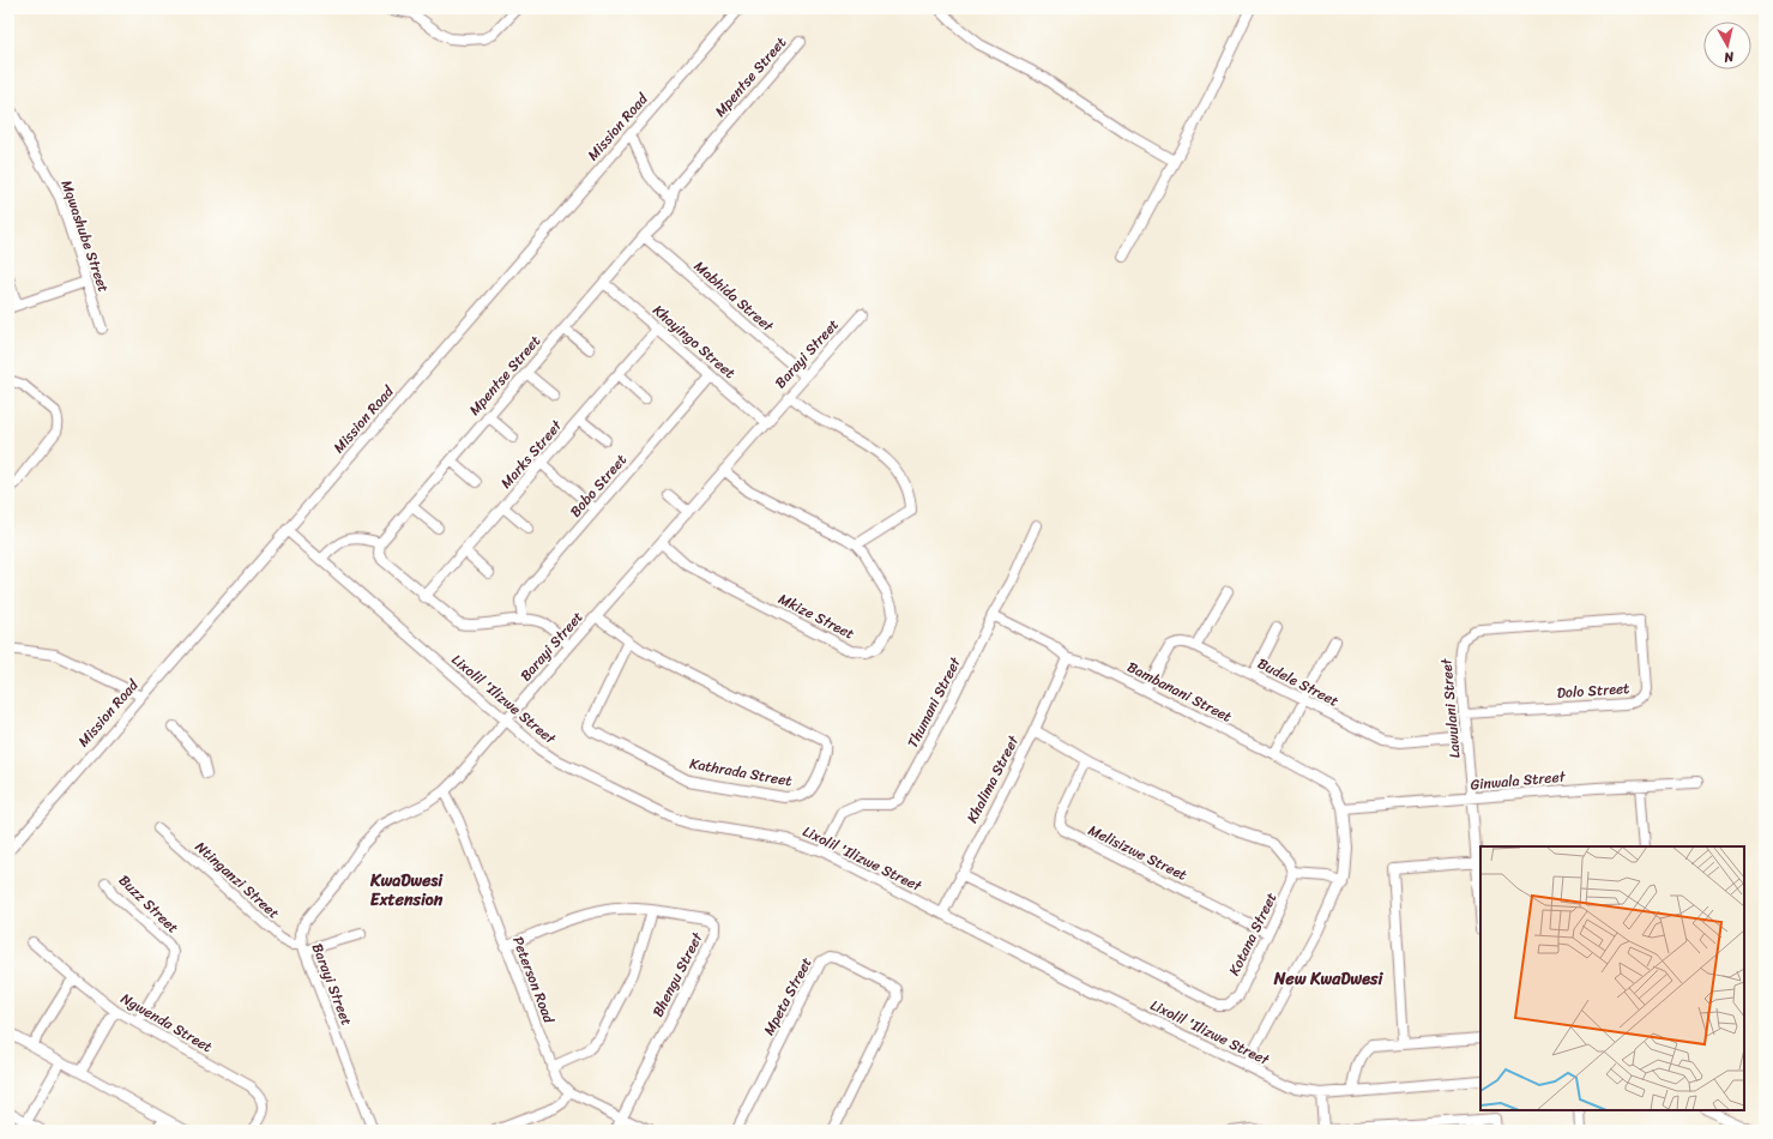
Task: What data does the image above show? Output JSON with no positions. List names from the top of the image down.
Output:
{
  "streets": {
    "street": [
      "Mpentse Street",
      "Mission Road",
      "Mqwashube Street",
      "Mabhida Street",
      "Khayingo Street",
      "Barayi Street",
      "Marks Street",
      "Bobo Street",
      "Mkize Street",
      "Budele Street",
      "Dolo Street",
      "Bambanani Street",
      "Lixolil 'Ilizwe Street",
      "Thumani Street",
      "Lawulani Street",
      "Kathrada Street",
      "Khalima Street",
      "Ginwala Street",
      "Melisizwe Street",
      "Ntinganzi Street",
      "Buzz Street",
      "Kotana Street",
      "Bhengu Street",
      "Peterson Road",
      "Mpeta Street",
      "Ngwenda Street"
    ]
  },
  "crossings": [
    ["Mpentse Street", "Mabhida Street"],
    ["Mpentse Street", "Khayingo Street"],
    ["Mission Road", "Lixolil 'Ilizwe Street"],
    ["Mabhida Street", "Barayi Street"],
    ["Khayingo Street", "Barayi Street"],
    ["Khayingo Street", "Marks Street"],
    ["Khayingo Street", "Bobo Street"],
    ["Barayi Street", "Mkize Street"],
    ["Barayi Street", "Lixolil 'Ilizwe Street"],
    ["Barayi Street", "Kathrada Street"],
    ["Barayi Street", "Ntinganzi Street"],
    ["Barayi Street", "Peterson Road"],
    ["Budele Street", "Bambanani Street"],
    ["Budele Street", "Lawulani Street"],
    ["Dolo Street", "Lawulani Street"],
    ["Bambanani Street", "Thumani Street"],
    ["Bambanani Street", "Khalima Street"],
    ["Bambanani Street", "Ginwala Street"],
    ["Lixolil 'Ilizwe Street", "Thumani Street"],
    ["Lixolil 'Ilizwe Street", "Khalima Street"],
    ["Lawulani Street", "Ginwala Street"],
    ["Khalima Street", "Kotana Street"],
    ["Melisizwe Street", "Kotana Street"],
    ["Buzz Street", "Ngwenda Street"],
    ["Bhengu Street", "Peterson Road"]
  ],
  "districts": ["KwaDwesi Extension", "New KwaDwesi"],
  "north": "bottom"
}
